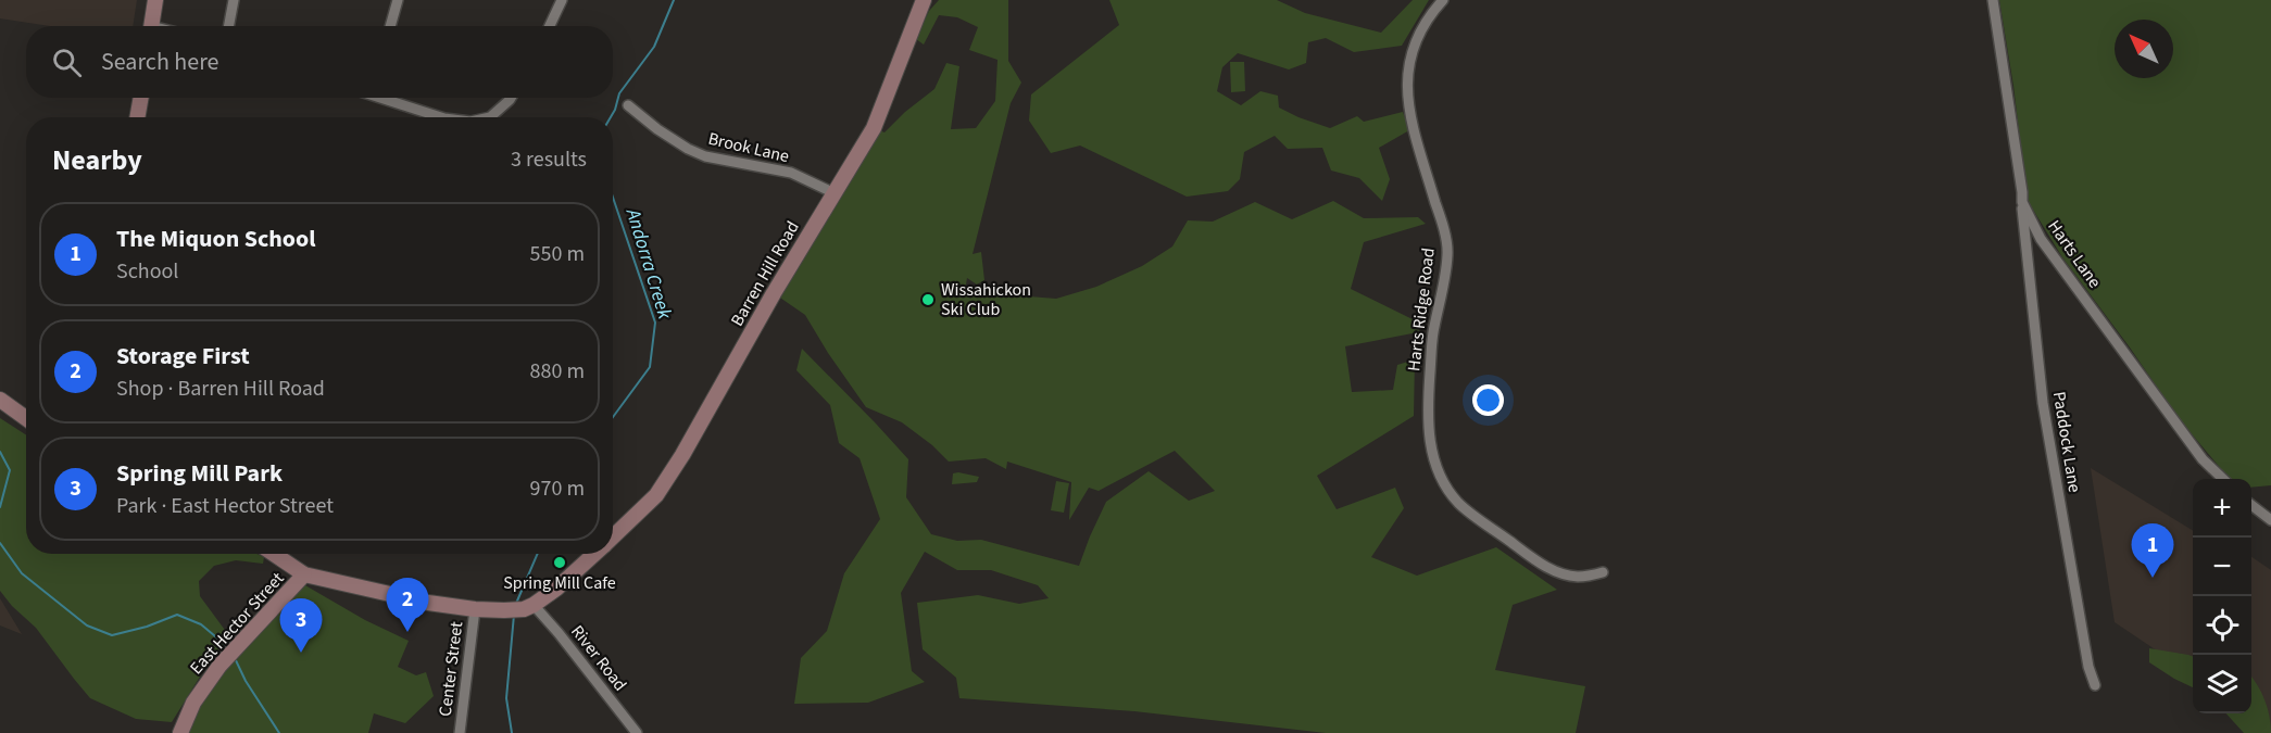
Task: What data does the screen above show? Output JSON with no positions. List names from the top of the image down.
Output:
{
  "streets": {
    "street": [
      "Brook Lane",
      "Harts Lane",
      "Barren Hill Road",
      "Harts Ridge Road",
      "Paddock Lane",
      "East Hector Street",
      "River Road",
      "Center Street"
    ]
  },
  "crossings": [
    ["Brook Lane", "Barren Hill Road"],
    ["Harts Lane", "Paddock Lane"],
    ["Barren Hill Road", "East Hector Street"],
    ["Barren Hill Road", "River Road"],
    ["Barren Hill Road", "Center Street"]
  ],
  "water": ["Andorra Creek"],
  "places": ["Wissahickon Ski Club", "Spring Mill Cafe"],
  "north": "top left",
  "page": {
    "search": "Search here",
    "heading": ["Nearby", "3 results"],
    "list": [
      {
        "mark": "1",
        "name": "The Miquon School",
        "note": "School",
        "value": "550 m"
      },
      {
        "mark": "2",
        "name": "Storage First",
        "note": "Shop · Barren Hill Road",
        "value": "880 m"
      },
      {
        "mark": "3",
        "name": "Spring Mill Park",
        "note": "Park · East Hector Street",
        "value": "970 m"
      }
    ],
    "map_buttons": ["+", "−"],
    "pins": ["1", "2", "3"]
  }
}
